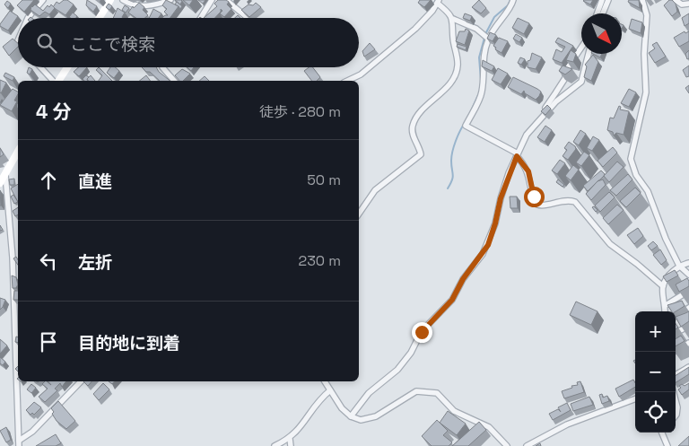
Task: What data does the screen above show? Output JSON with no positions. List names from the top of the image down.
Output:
{
  "north": "bottom right",
  "page": {
    "search": "ここで検索",
    "heading": ["4 分", "徒歩 · 280 m"],
    "list": [
      ["直進", "50 m"],
      ["左折", "230 m"],
      "目的地に到着"
    ],
    "map_buttons": ["+", "−"]
  }
}
